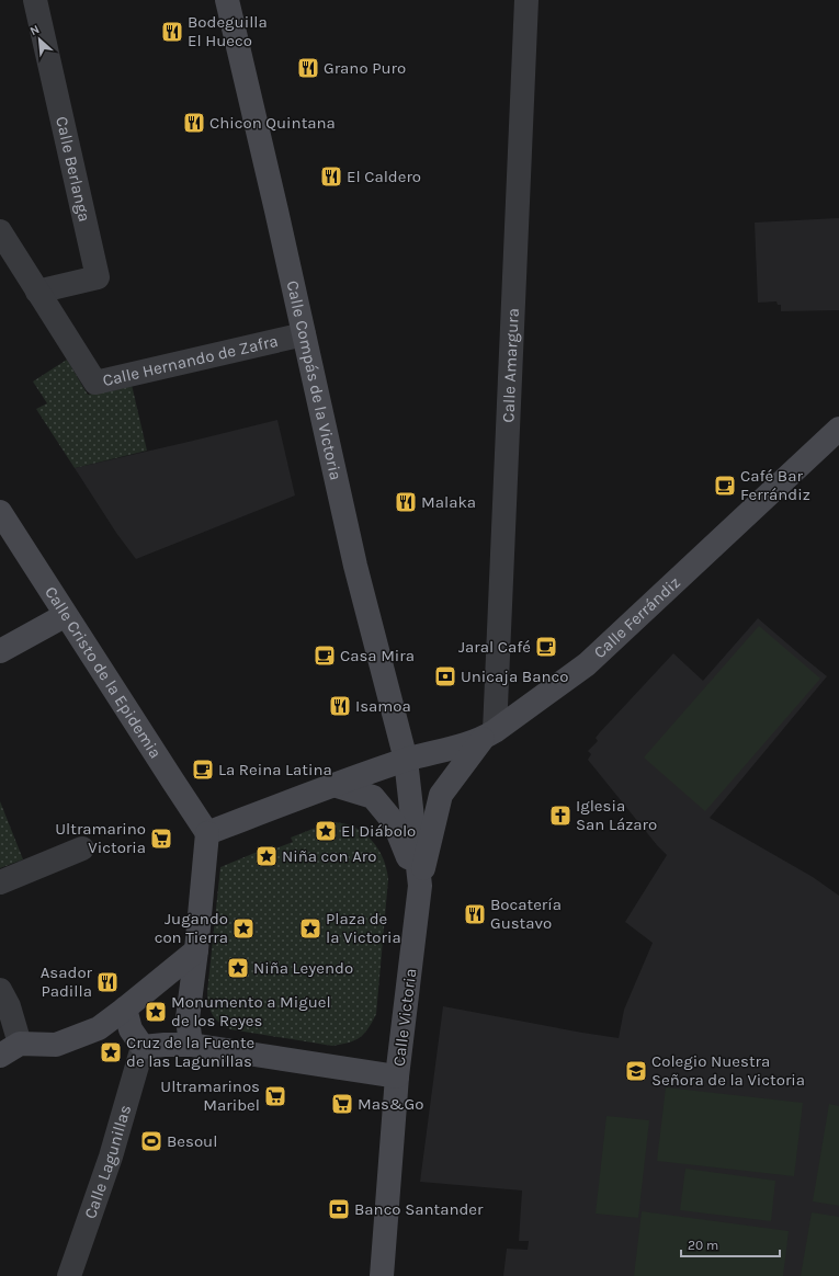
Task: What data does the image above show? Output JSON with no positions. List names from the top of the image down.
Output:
{
  "streets": {
    "main road": [
      "Calle Compás de la Victoria",
      "Calle Ferrándiz",
      "Calle Cristo de la Epidemia",
      "Calle Victoria"
    ],
    "street": [
      "Calle Berlanga",
      "Calle Hernando de Zafra",
      "Calle Amargura",
      "Calle Lagunillas"
    ]
  },
  "crossings": [
    ["Calle Berlanga", "Calle Hernando de Zafra"],
    ["Calle Hernando de Zafra", "Calle Compás de la Victoria"],
    ["Calle Amargura", "Calle Ferrándiz"],
    ["Calle Compás de la Victoria", "Calle Ferrándiz"],
    ["Calle Compás de la Victoria", "Calle Victoria"],
    ["Calle Ferrándiz", "Calle Victoria"]
  ],
  "places": {
    "restaurant": [
      "Bodeguilla El Hueco",
      "Grano Puro",
      "Chicon Quintana",
      "El Caldero",
      "Malaka",
      "Isamoa",
      "Bocatería Gustavo",
      "Asador Padilla"
    ],
    "cafe": [
      "Café Bar Ferrándiz",
      "Jaral Café",
      "Casa Mira",
      "La Reina Latina"
    ],
    "bank": ["Unicaja Banco", "Banco Santander"],
    "church": ["Iglesia San Lázaro"],
    "place": [
      "El Diábolo",
      "Niña con Aro",
      "Jugando con Tierra",
      "Plaza de la Victoria",
      "Niña Leyendo",
      "Monumento a Miguel de los Reyes",
      "Cruz de la Fuente de las Lagunillas"
    ],
    "supermarket": ["Ultramarino Victoria", "Ultramarinos Maribel", "Mas&Go"],
    "school or university": ["Colegio Nuestra Señora de la Victoria"],
    "sports": ["Besoul"]
  },
  "scale_bar": "20 m",
  "north": "top left"
}
